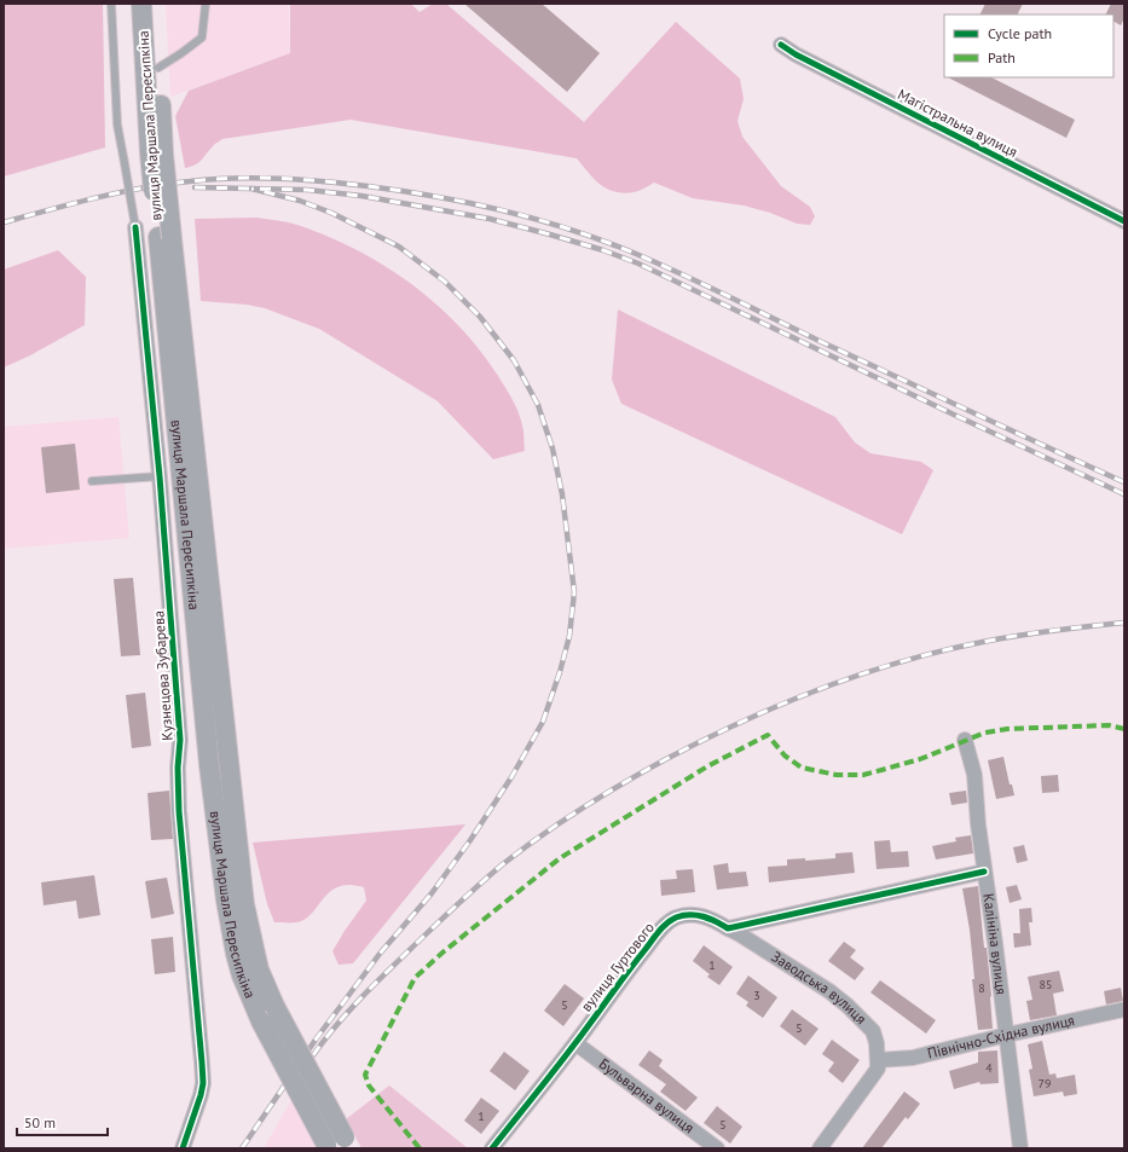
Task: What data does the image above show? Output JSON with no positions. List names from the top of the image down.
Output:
{
  "streets": {
    "main road": ["вулиця Маршала Пересипкіна"],
    "street": [
      "Магістральна вулиця",
      "Кузнецова Зубарева",
      "Калініна вулиця",
      "вулиця Гуртового",
      "Заводська вулиця",
      "Північно-Східна вулиця",
      "Бульварна вулиця"
    ]
  },
  "crossings": [
    ["Калініна вулиця", "Північно-Східна вулиця"],
    ["вулиця Гуртового", "Заводська вулиця"],
    ["вулиця Гуртового", "Бульварна вулиця"],
    ["Заводська вулиця", "Північно-Східна вулиця"]
  ],
  "house_numbers": [
    "1",
    "85",
    "8",
    "3",
    "5",
    "5",
    "4",
    "79",
    "1",
    "5"
  ],
  "legend": ["Cycle path", "Path"],
  "scale_bar": "50 m"
}
